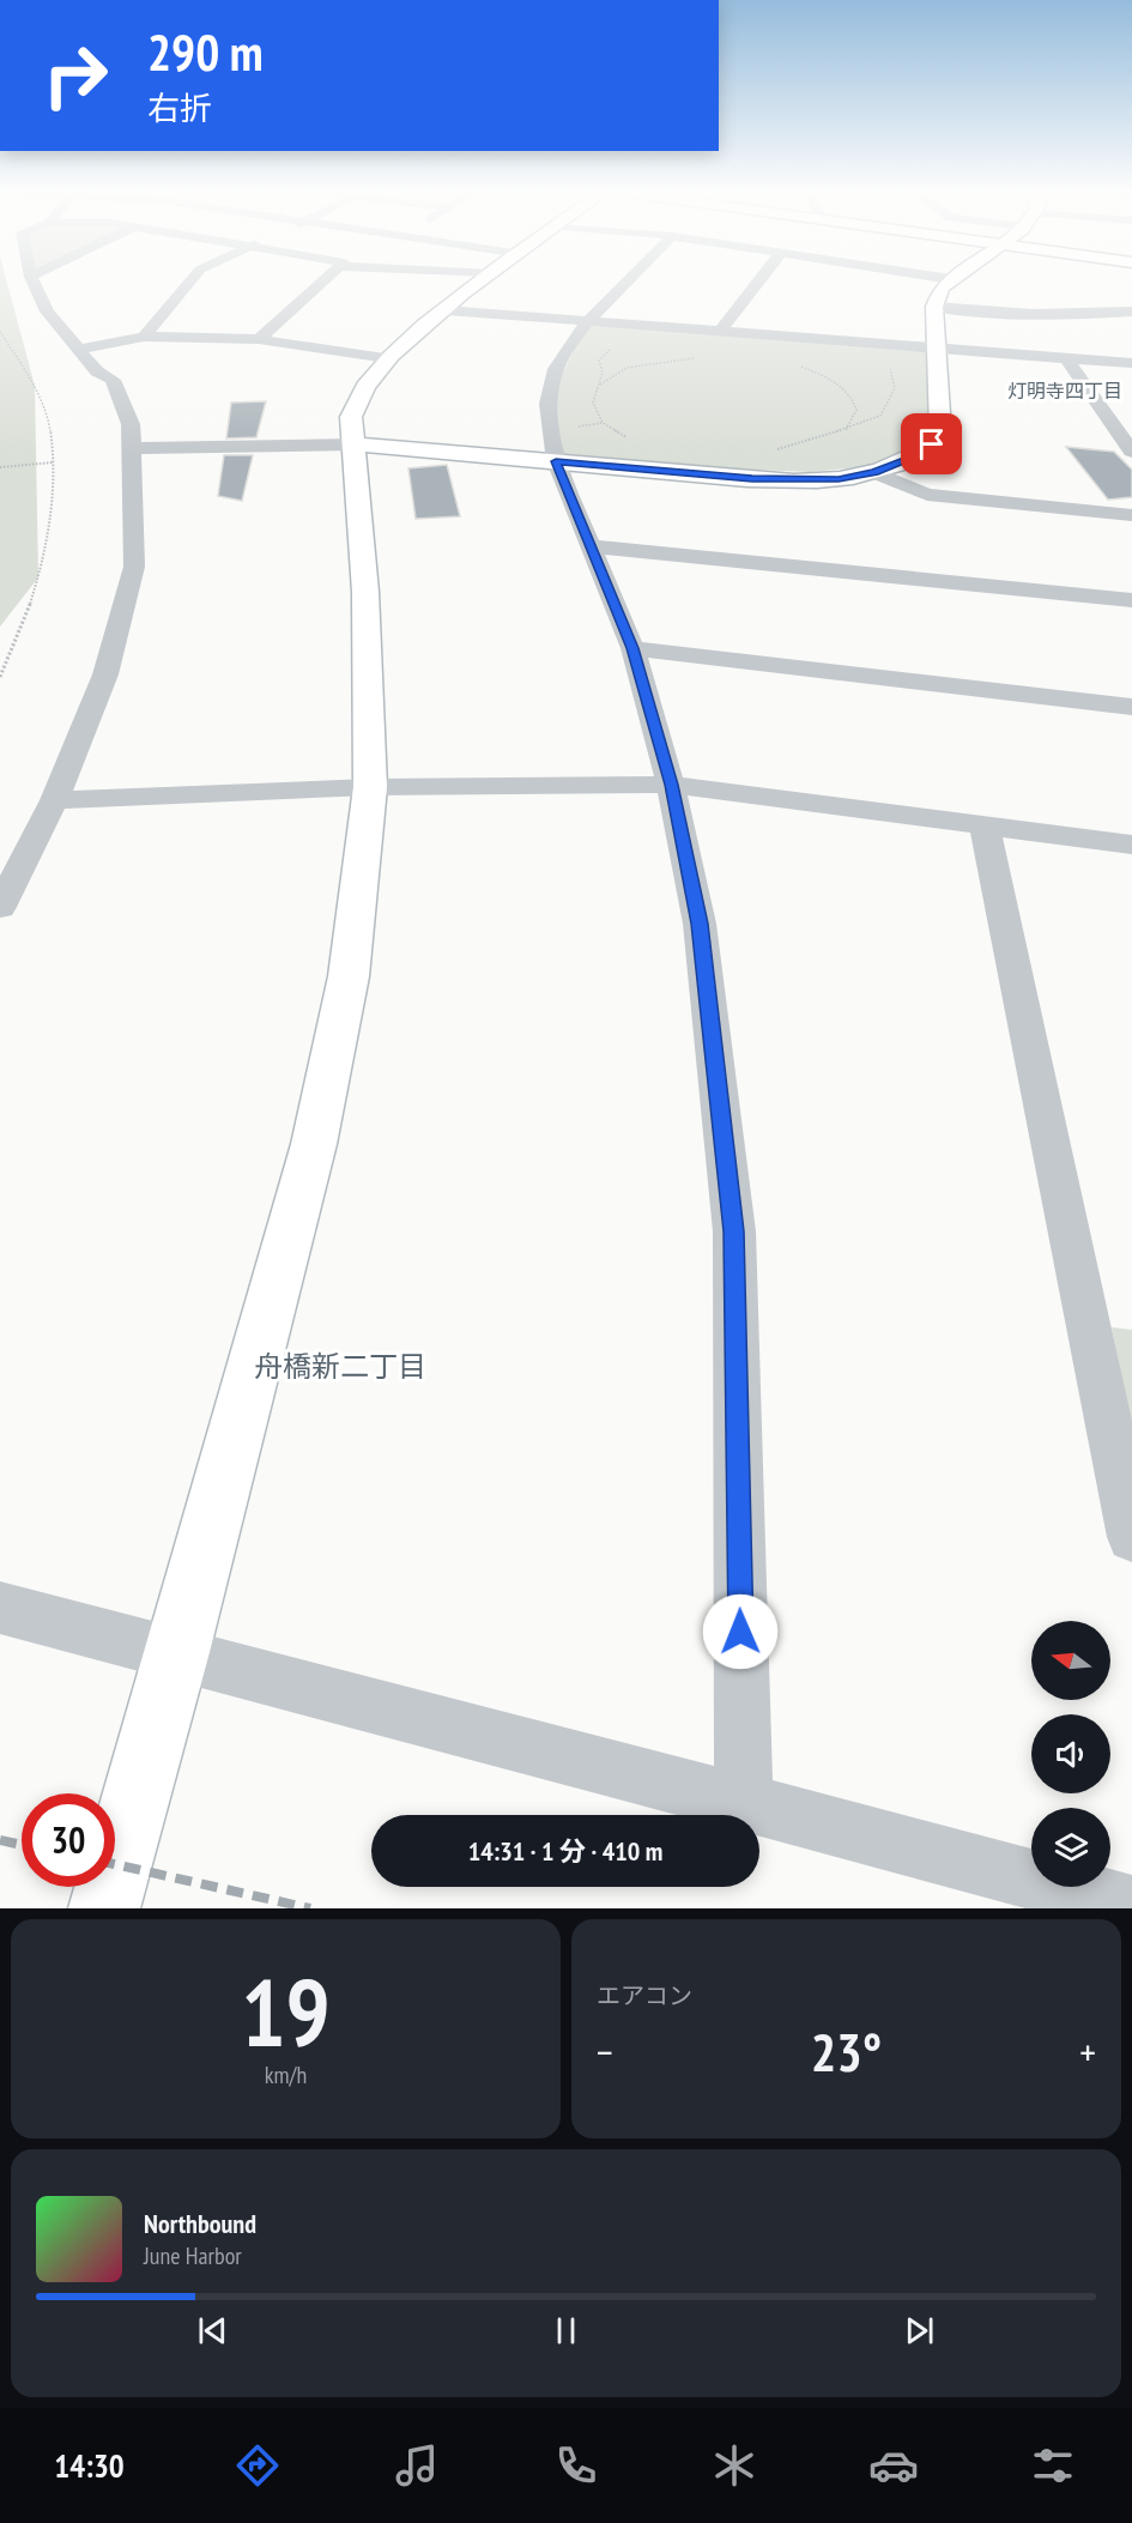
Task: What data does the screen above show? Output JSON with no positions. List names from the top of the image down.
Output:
{
  "districts": ["灯明寺四丁目", "舟橋新二丁目"],
  "north": "left",
  "page": {
    "turn": ["290 m", "右折"],
    "limit": "30",
    "trip": "14:31 · 1 分 · 410 m",
    "tile": [
      ["19", "km/h"],
      "エアコン"
    ],
    "heat": ["−", "23°", "+"],
    "song": ["Northbound", "June Harbor"],
    "tabs": "14:30"
  }
}
